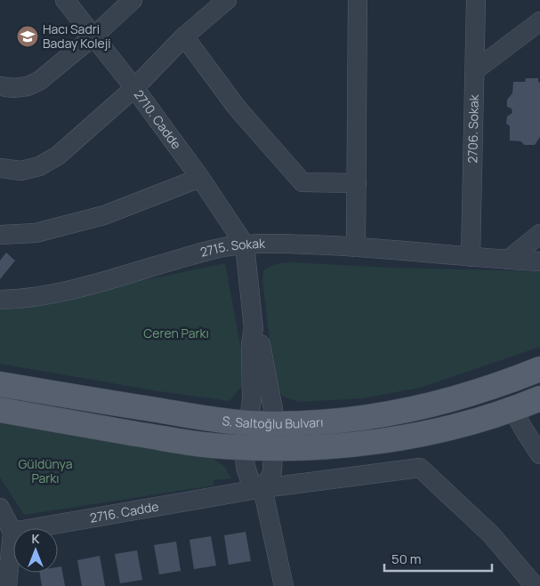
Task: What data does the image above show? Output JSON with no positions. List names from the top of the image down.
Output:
{
  "streets": {
    "main road": ["S. Saltoğlu Bulvarı"],
    "street": [
      "2710. Cadde",
      "2706. Sokak",
      "2715. Sokak",
      "2716. Cadde"
    ]
  },
  "crossings": [
    ["2710. Cadde", "2715. Sokak"],
    ["2706. Sokak", "2715. Sokak"]
  ],
  "parks": ["Ceren Parkı", "Güldünya Parkı"],
  "places": {
    "school or university": ["Hacı Sadri Baday Koleji"]
  },
  "scale_bar": "50 m",
  "north": "top"
}
